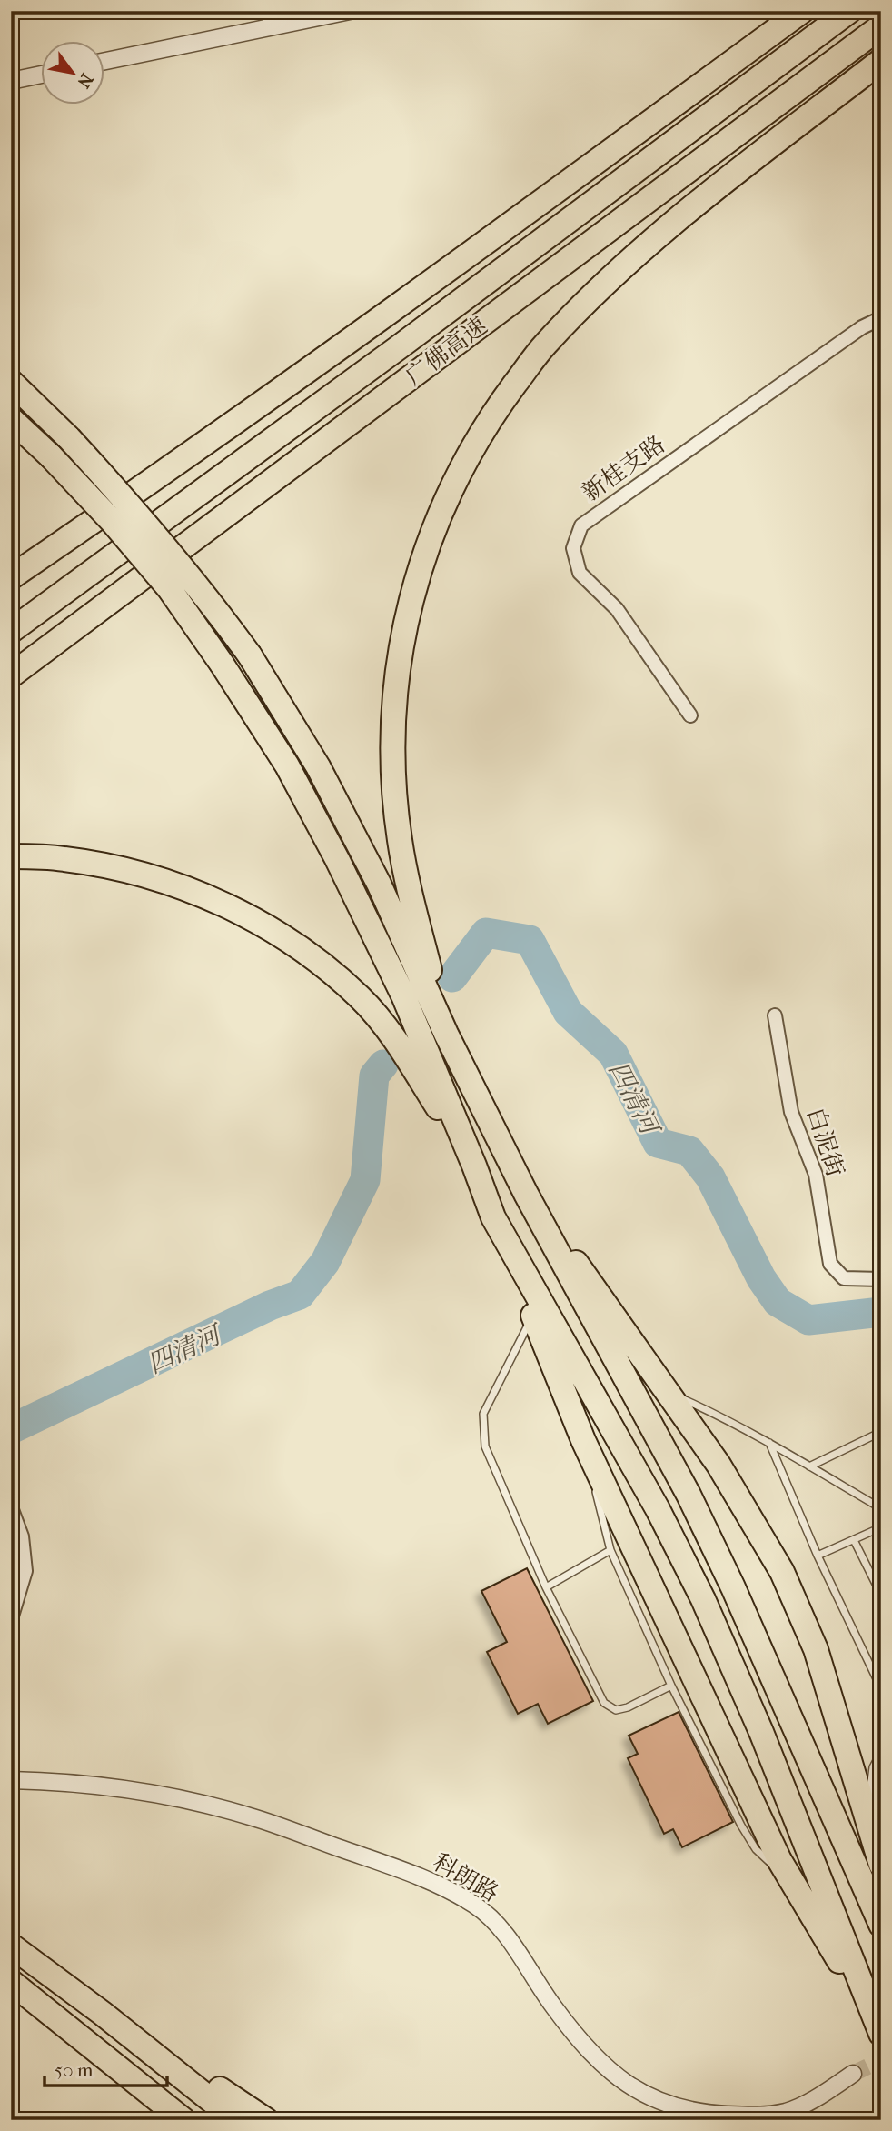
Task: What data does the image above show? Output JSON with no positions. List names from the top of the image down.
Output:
{
  "streets": {
    "highway": ["广佛高速"],
    "street": ["新桂支路", "白泥街", "科朗路"]
  },
  "water": ["四清河"],
  "scale_bar": "50 m",
  "north": "bottom right"
}
